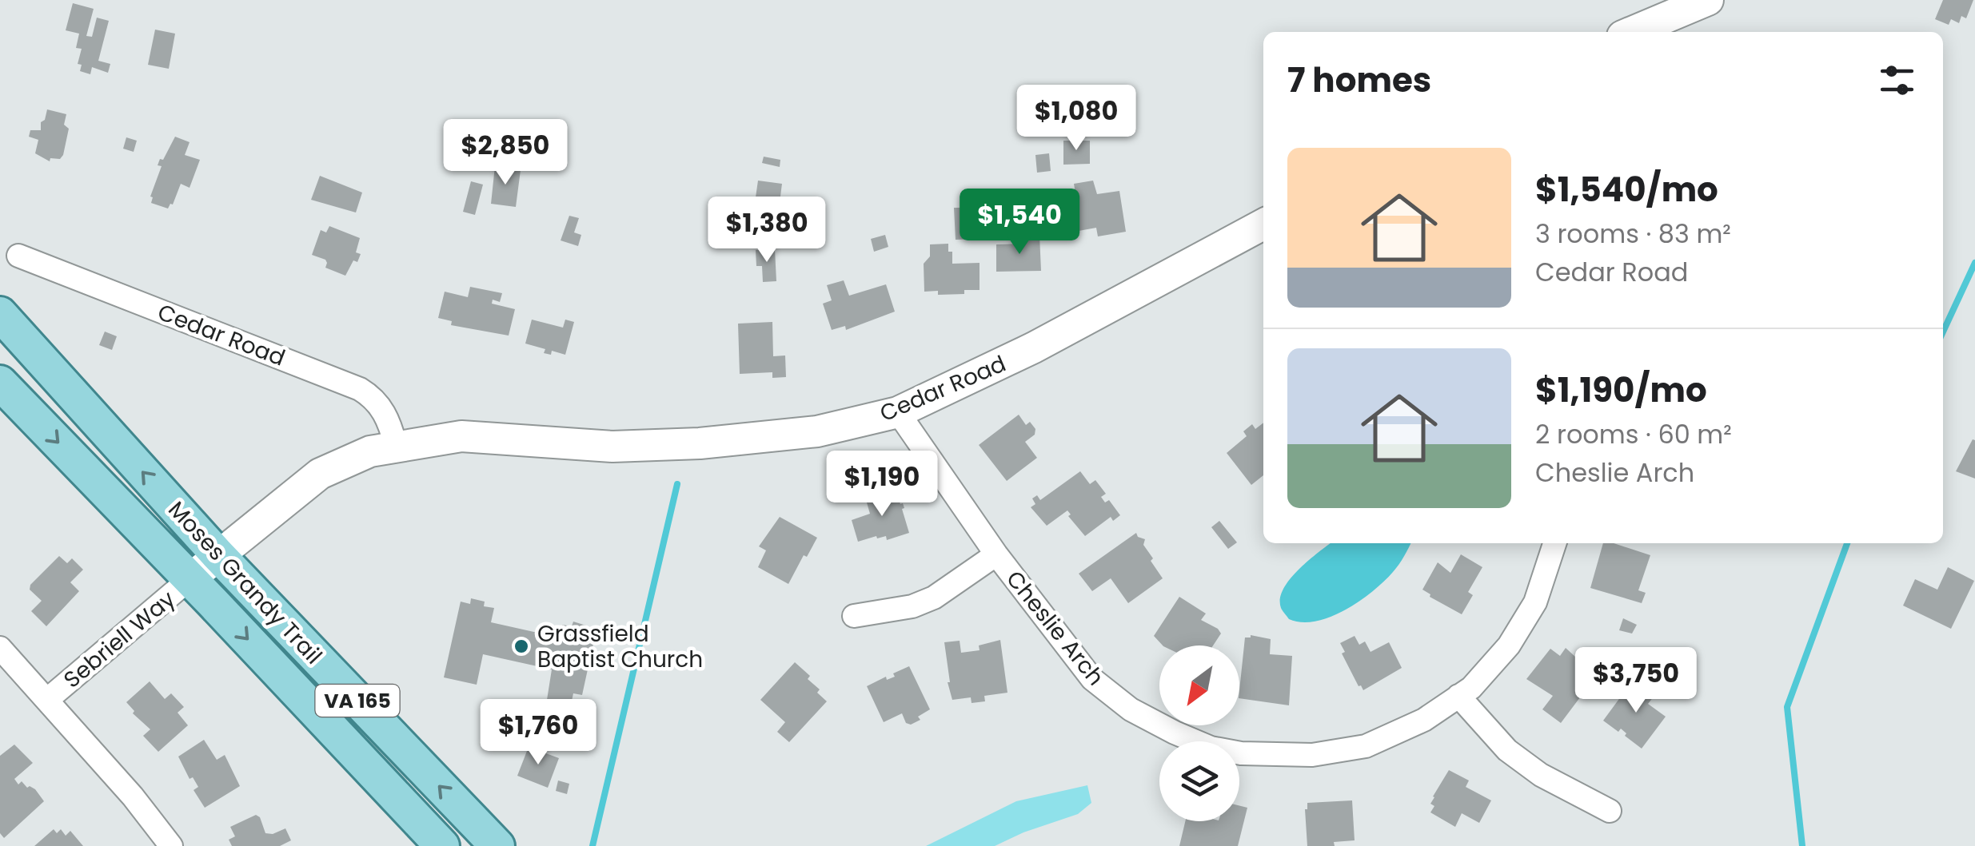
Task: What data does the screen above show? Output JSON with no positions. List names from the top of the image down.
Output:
{
  "streets": {
    "main road": ["Moses Grandy Trail", "VA 165"],
    "street": ["Cedar Road", "Cheslie Arch", "Sebriell Way"]
  },
  "crossings": [
    ["Cedar Road", "Moses Grandy Trail"],
    ["Cedar Road", "Cheslie Arch"],
    ["Cedar Road", "Sebriell Way"],
    ["Moses Grandy Trail", "Sebriell Way"]
  ],
  "places": ["Grassfield Baptist Church"],
  "north": "bottom left",
  "page": {
    "heading": "7 homes",
    "price": [
      "$1,080",
      "$2,850",
      "$1,540",
      "$1,380",
      "$1,190",
      "$3,750",
      "$1,760"
    ],
    "list": [
      {
        "name": "$1,540/mo",
        "note": "3 rooms · 83 m² · Cedar Road"
      },
      {
        "name": "$1,190/mo",
        "note": "2 rooms · 60 m² · Cheslie Arch"
      }
    ]
  }
}
